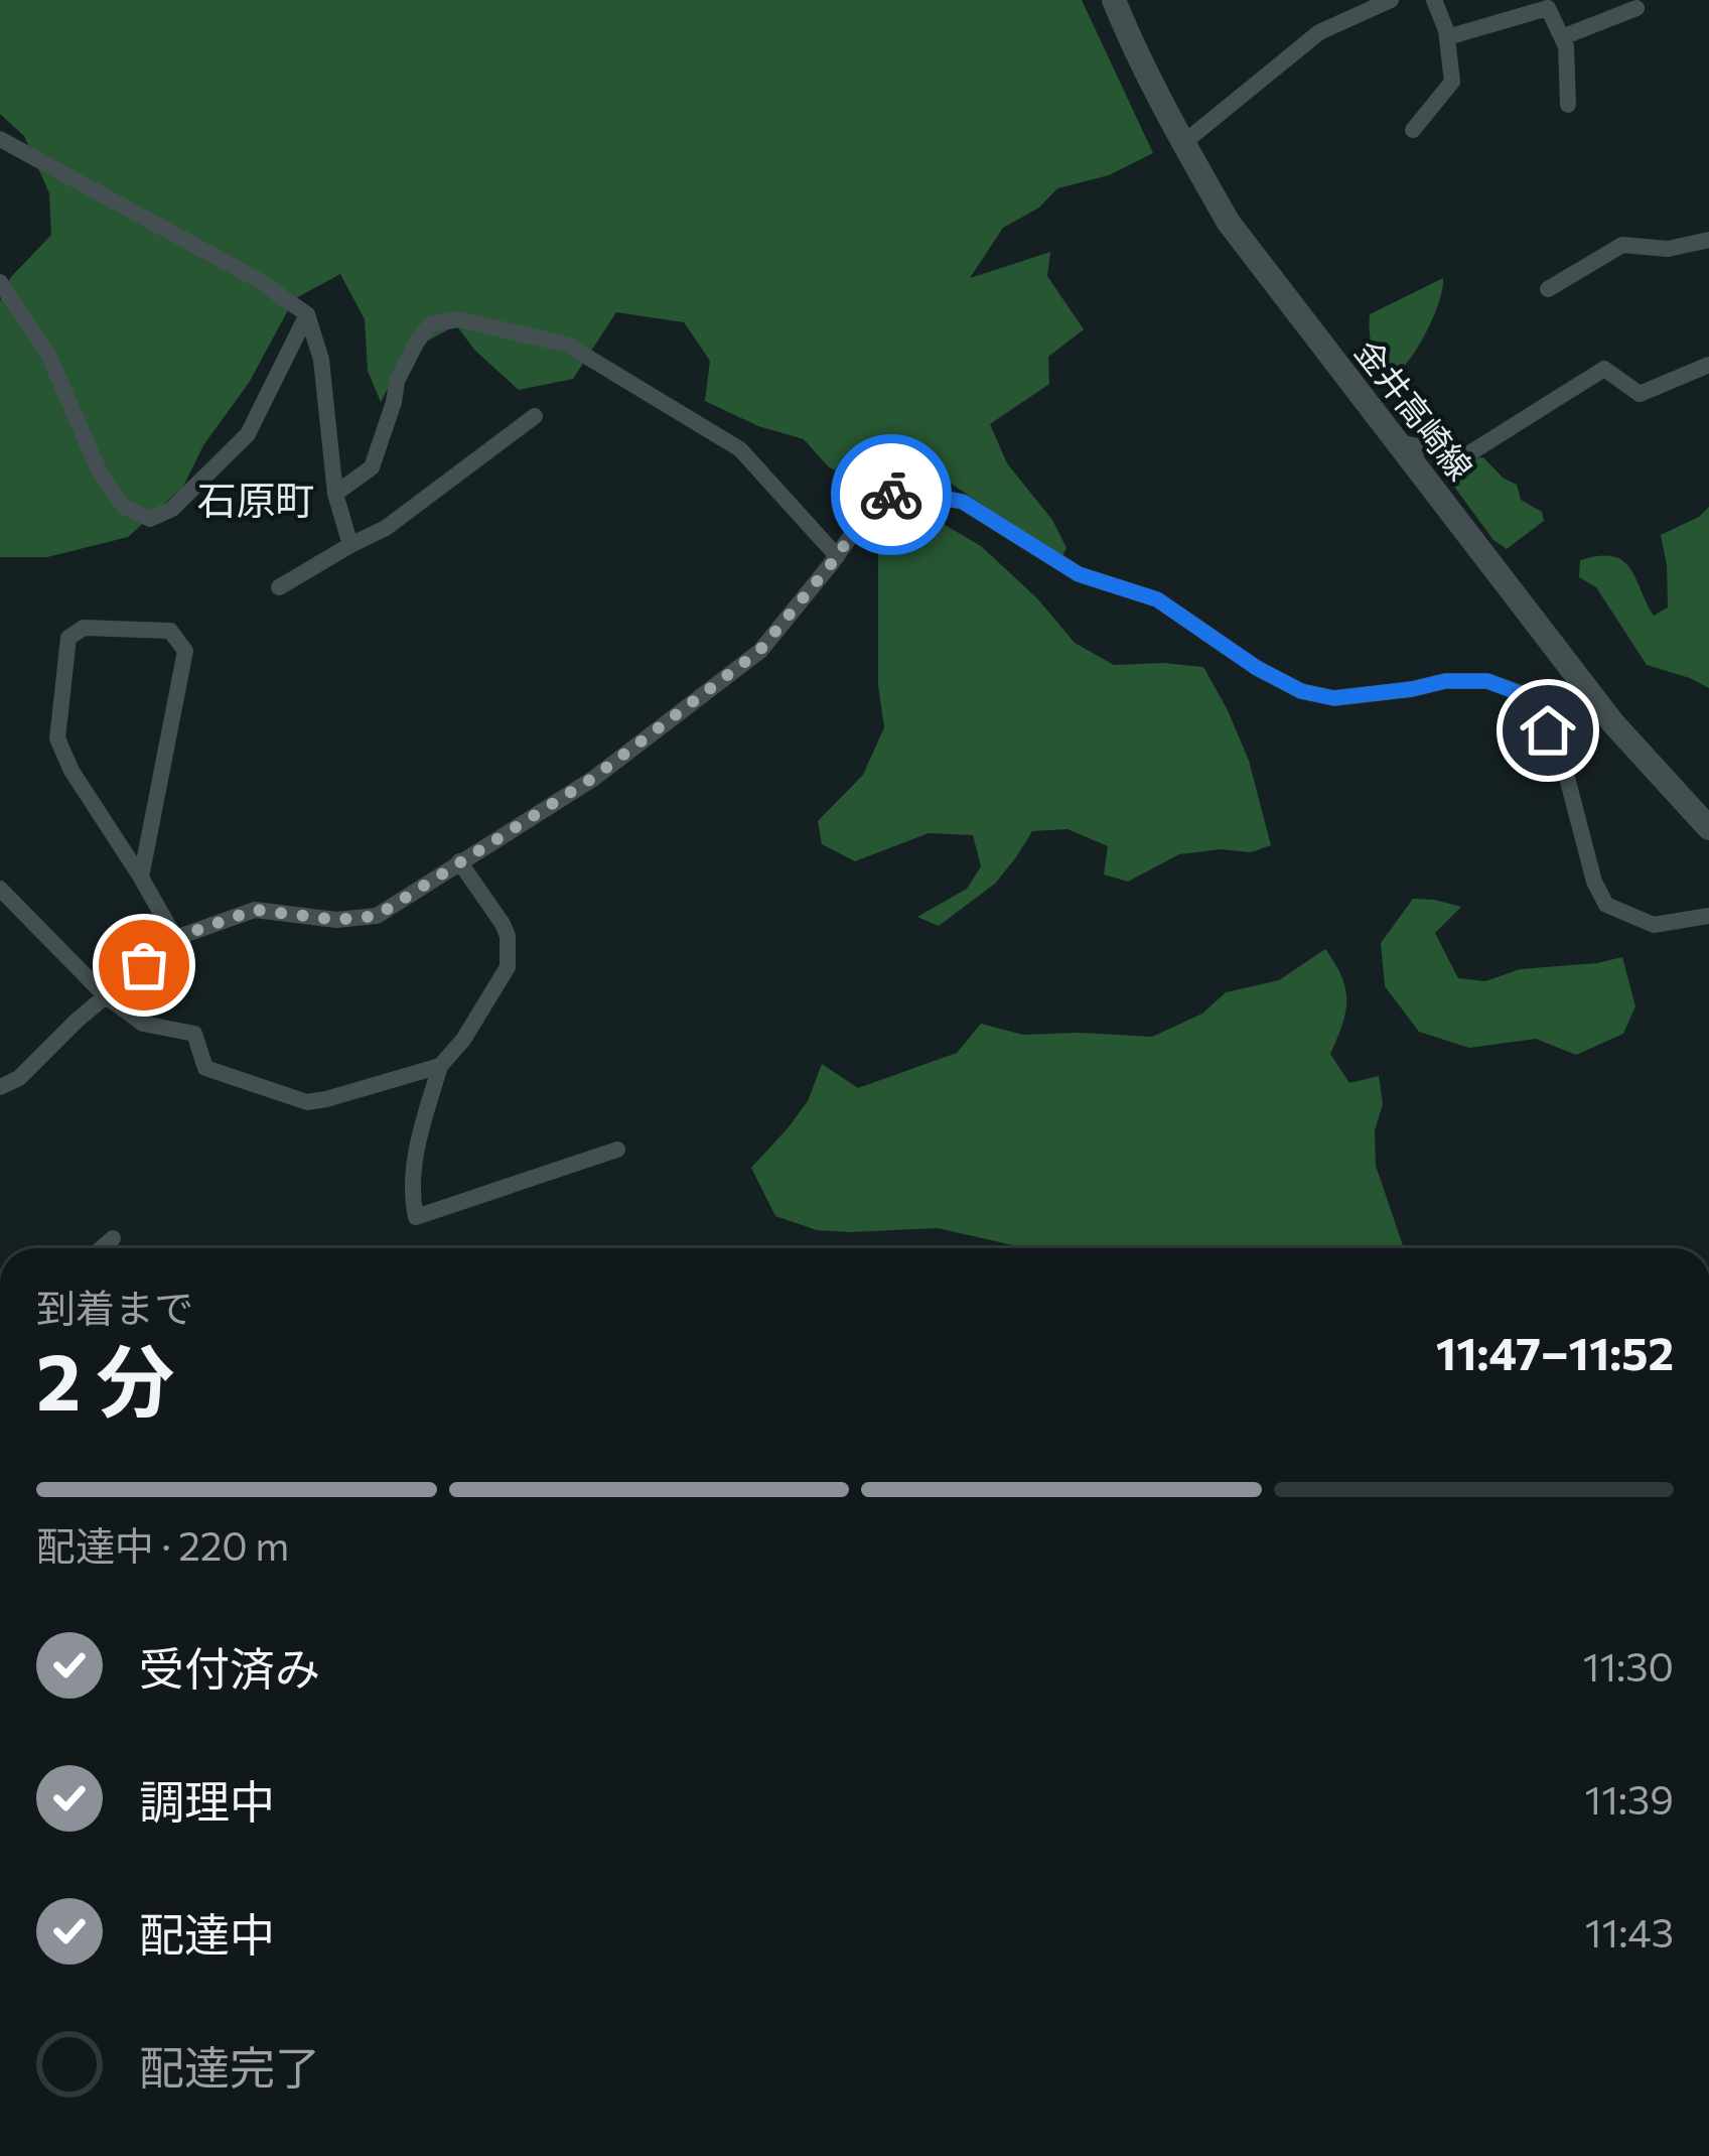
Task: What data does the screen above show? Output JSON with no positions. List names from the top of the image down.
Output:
{
  "streets": {
    "main road": ["金井高崎線"]
  },
  "districts": ["石原町"],
  "page": {
    "heading": ["2 分", "到着まで", "11:47–11:52"],
    "bar": "配達中 · 220 m",
    "list": [
      ["受付済み", "11:30"],
      ["調理中", "11:39"],
      ["配達中", "11:43"],
      "配達完了"
    ]
  }
}
